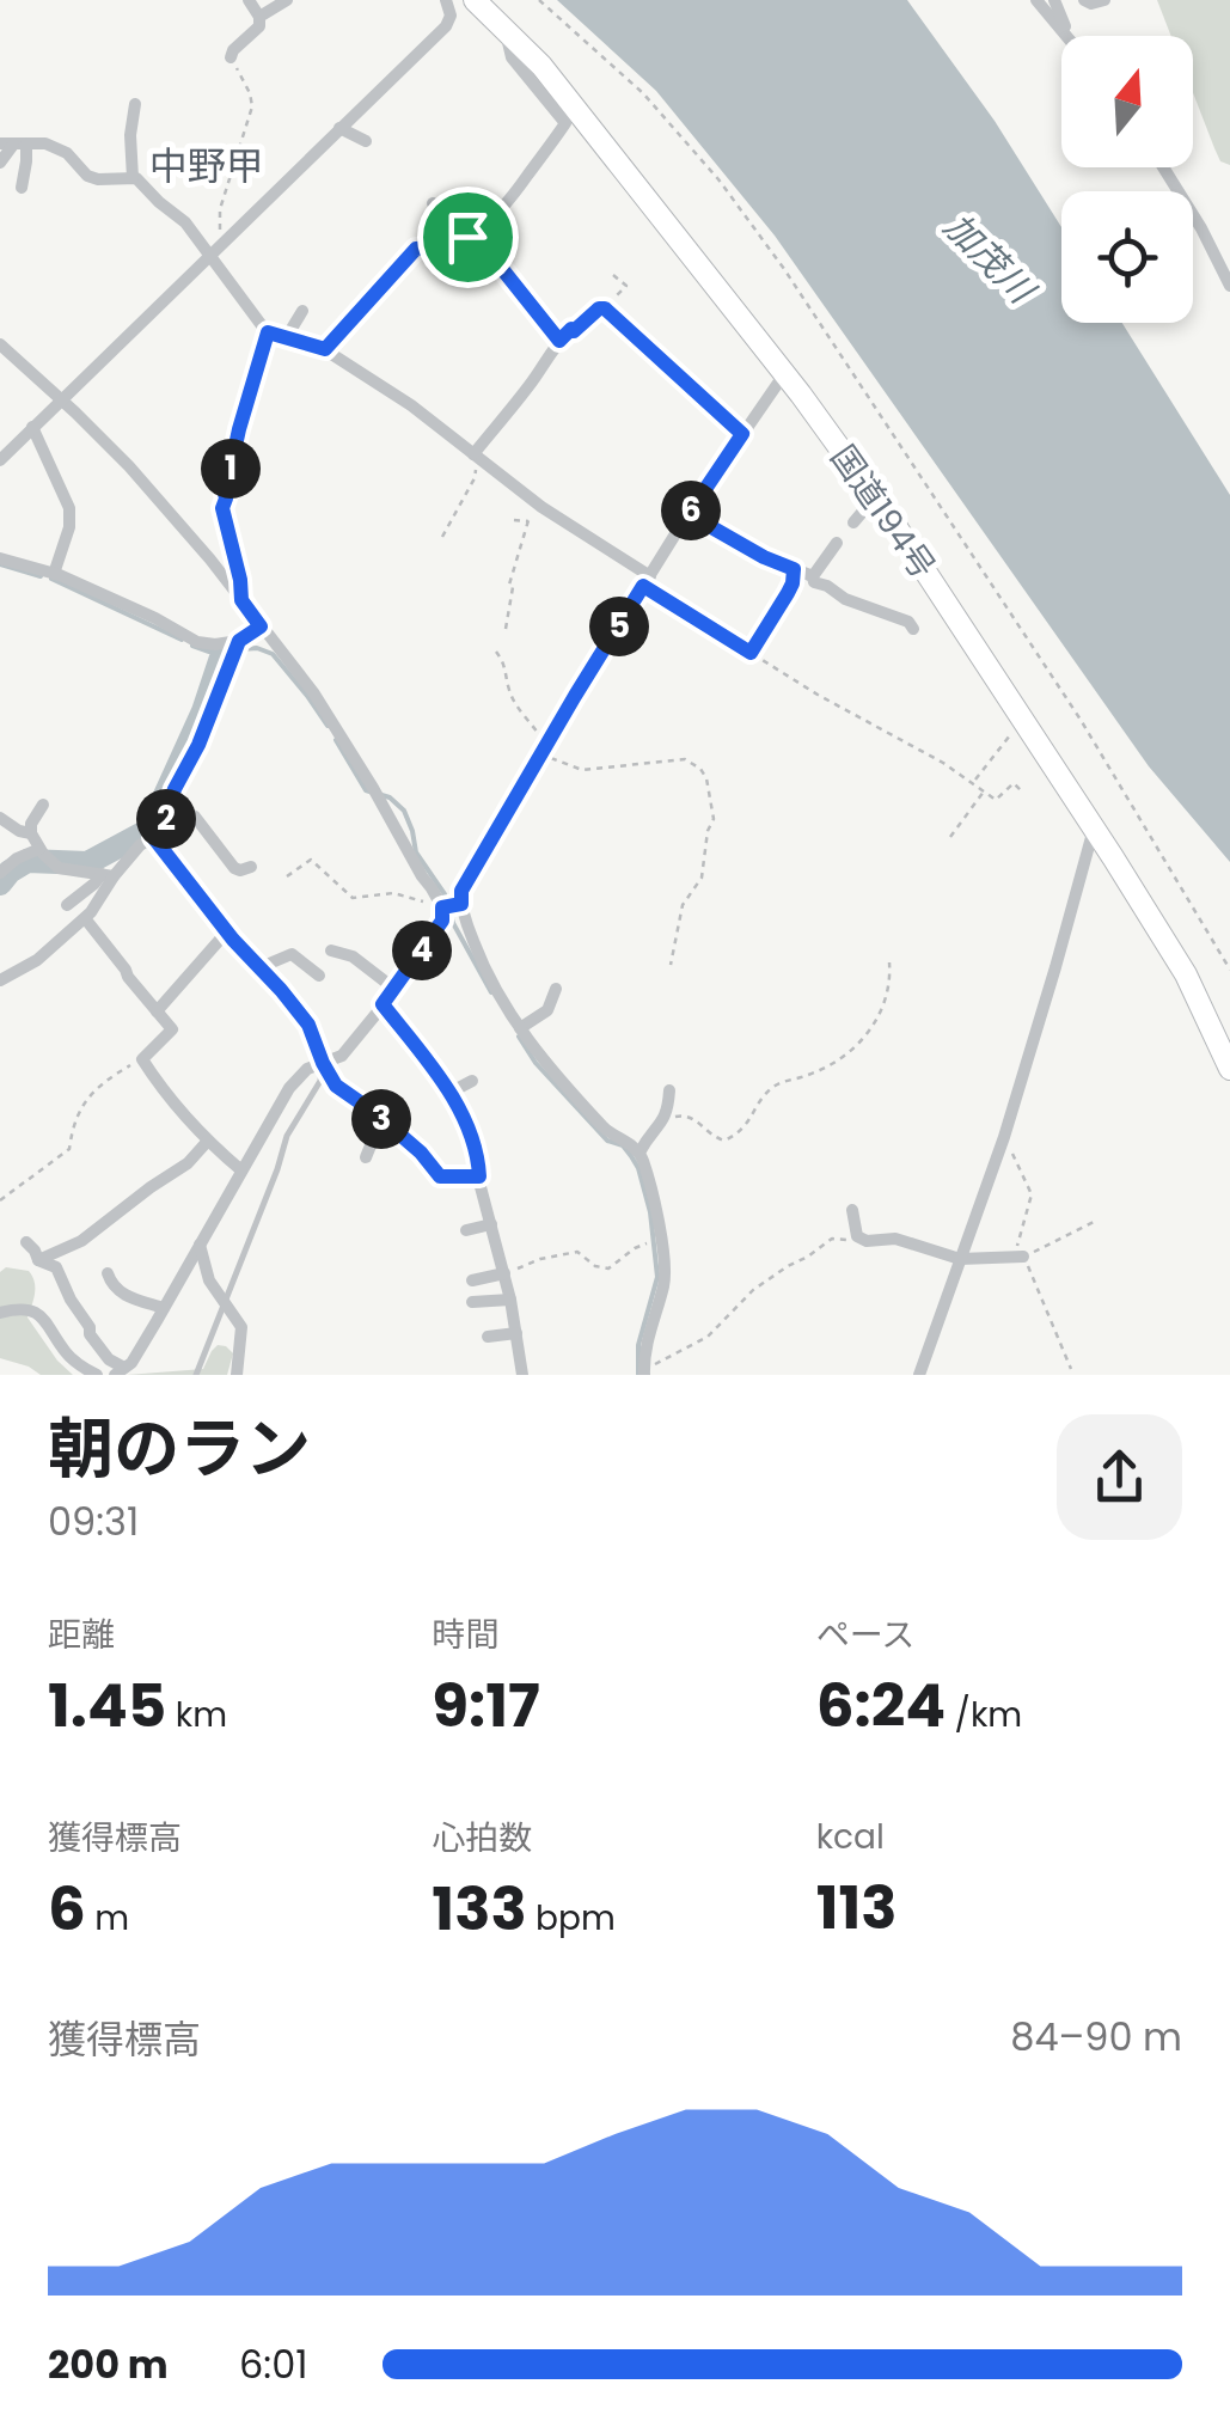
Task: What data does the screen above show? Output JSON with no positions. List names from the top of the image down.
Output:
{
  "streets": {
    "highway": ["国道194号"]
  },
  "districts": ["中野甲"],
  "water": ["加茂川"],
  "north": "top",
  "page": {
    "pins": [
      "1",
      "6",
      "5",
      "2",
      "4",
      "3"
    ],
    "heading": ["朝のラン", "09:31"],
    "stats": [
      ["距離", "1.45 km"],
      ["時間", "9:17"],
      ["ペース", "6:24 /km"],
      ["獲得標高", "6 m"],
      ["心拍数", "133 bpm"],
      ["kcal", "113"]
    ],
    "chart": ["獲得標高", "84–90 m"],
    "list": [
      {
        "name": "200 m",
        "note": "6:01"
      }
    ]
  }
}
